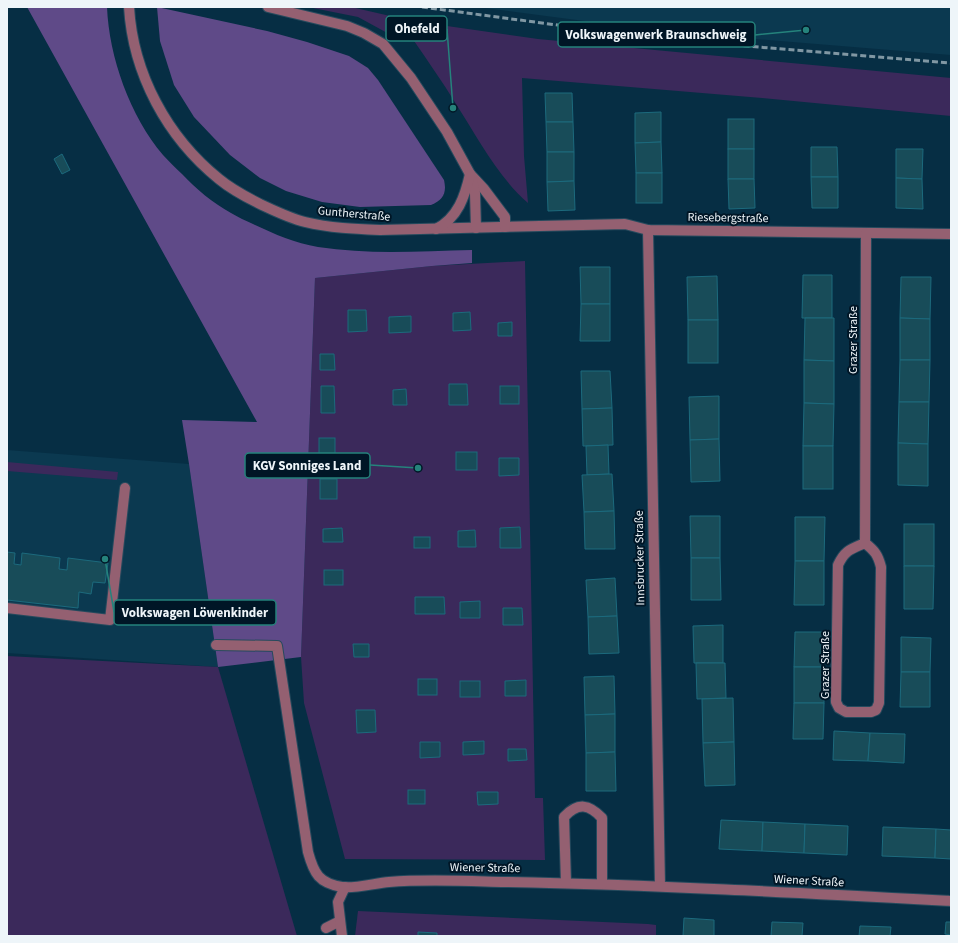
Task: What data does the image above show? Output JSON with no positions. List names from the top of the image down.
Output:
{
  "streets": {
    "street": [
      "Guntherstraße",
      "Riesebergstraße",
      "Grazer Straße",
      "Innsbrucker Straße",
      "Wiener Straße"
    ]
  },
  "crossings": [
    ["Guntherstraße", "Riesebergstraße"],
    ["Riesebergstraße", "Grazer Straße"],
    ["Riesebergstraße", "Innsbrucker Straße"],
    ["Innsbrucker Straße", "Wiener Straße"]
  ],
  "places": [
    "Volkswagenwerk Braunschweig",
    "Ohefeld",
    "KGV Sonniges Land",
    "Volkswagen Löwenkinder"
  ]
}
